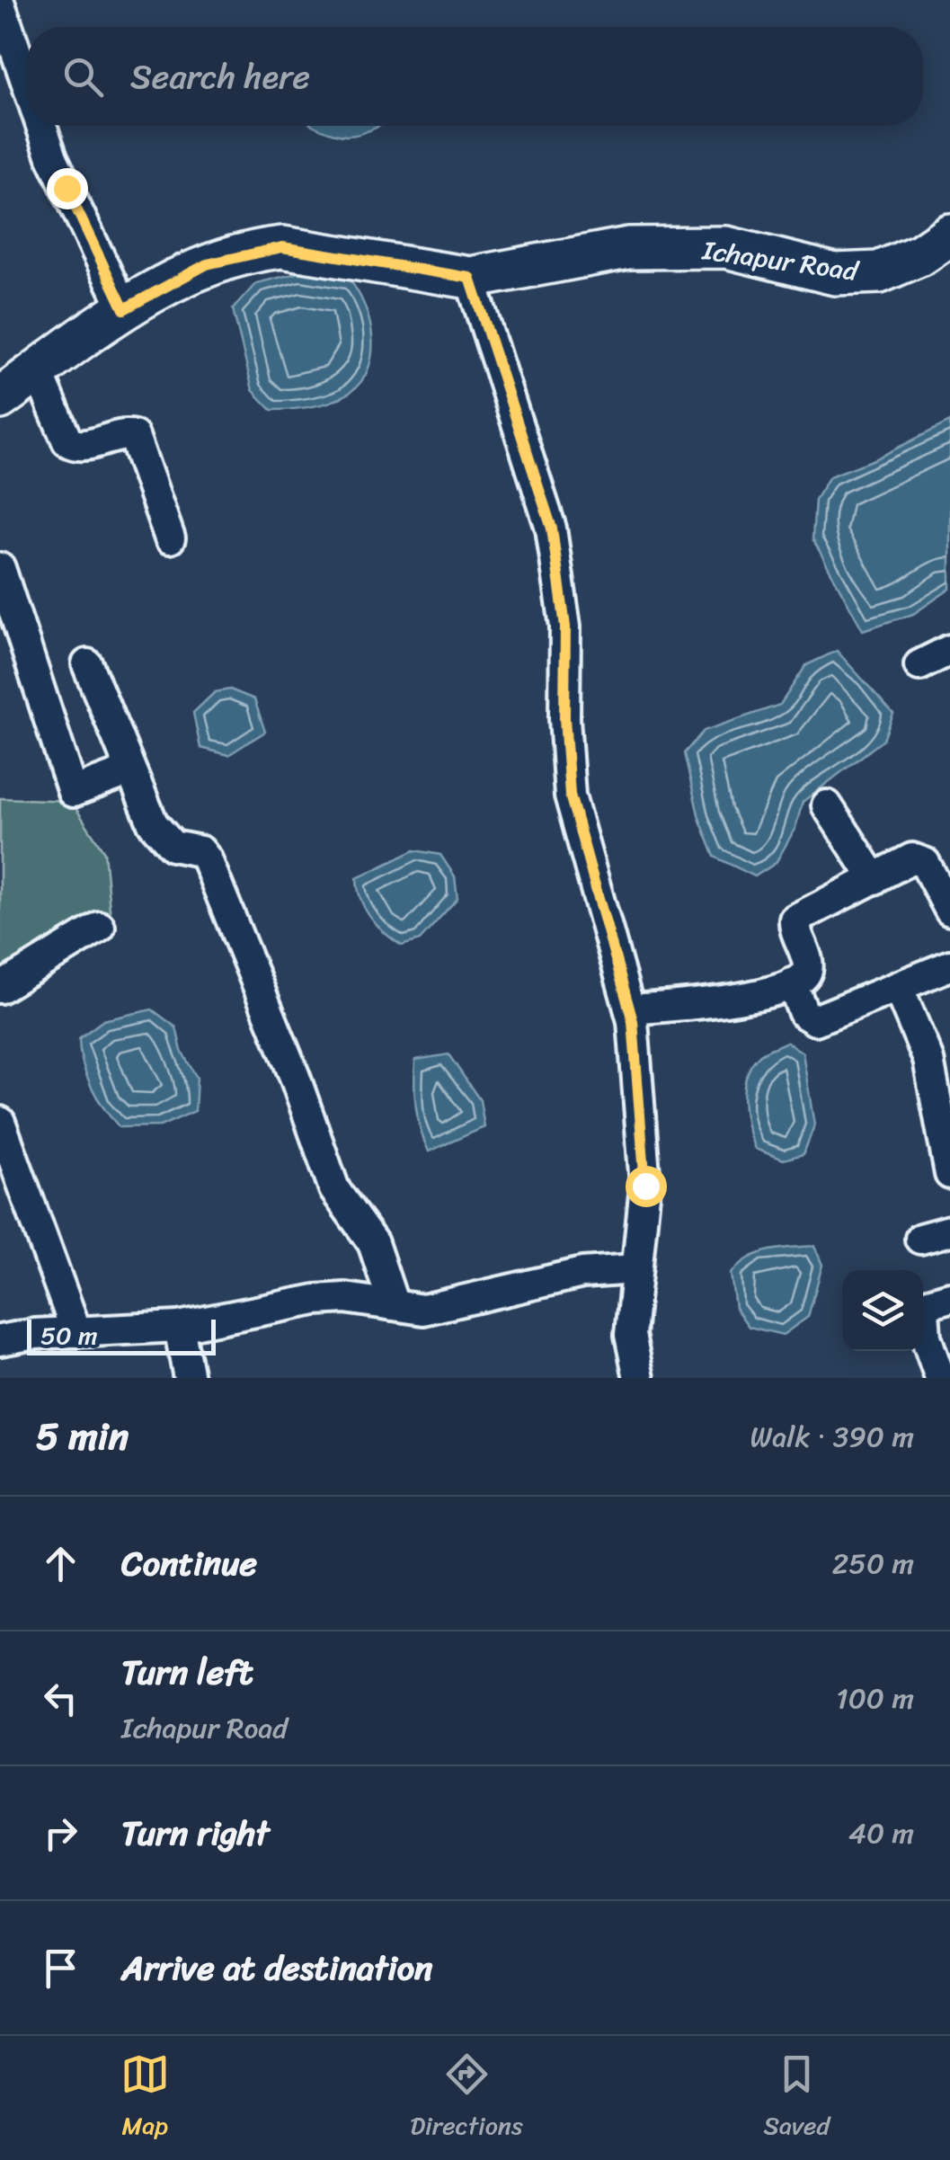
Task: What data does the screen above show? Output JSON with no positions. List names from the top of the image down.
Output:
{
  "streets": {
    "street": ["Ichapur Road"]
  },
  "scale_bar": "50 m",
  "page": {
    "search": "Search here",
    "scale": "50 m",
    "heading": ["5 min", "Walk · 390 m"],
    "list": [
      ["Continue", "250 m"],
      ["Turn left", "Ichapur Road", "100 m"],
      ["Turn right", "40 m"],
      "Arrive at destination"
    ],
    "nav": ["Map", "Directions", "Saved"]
  }
}
